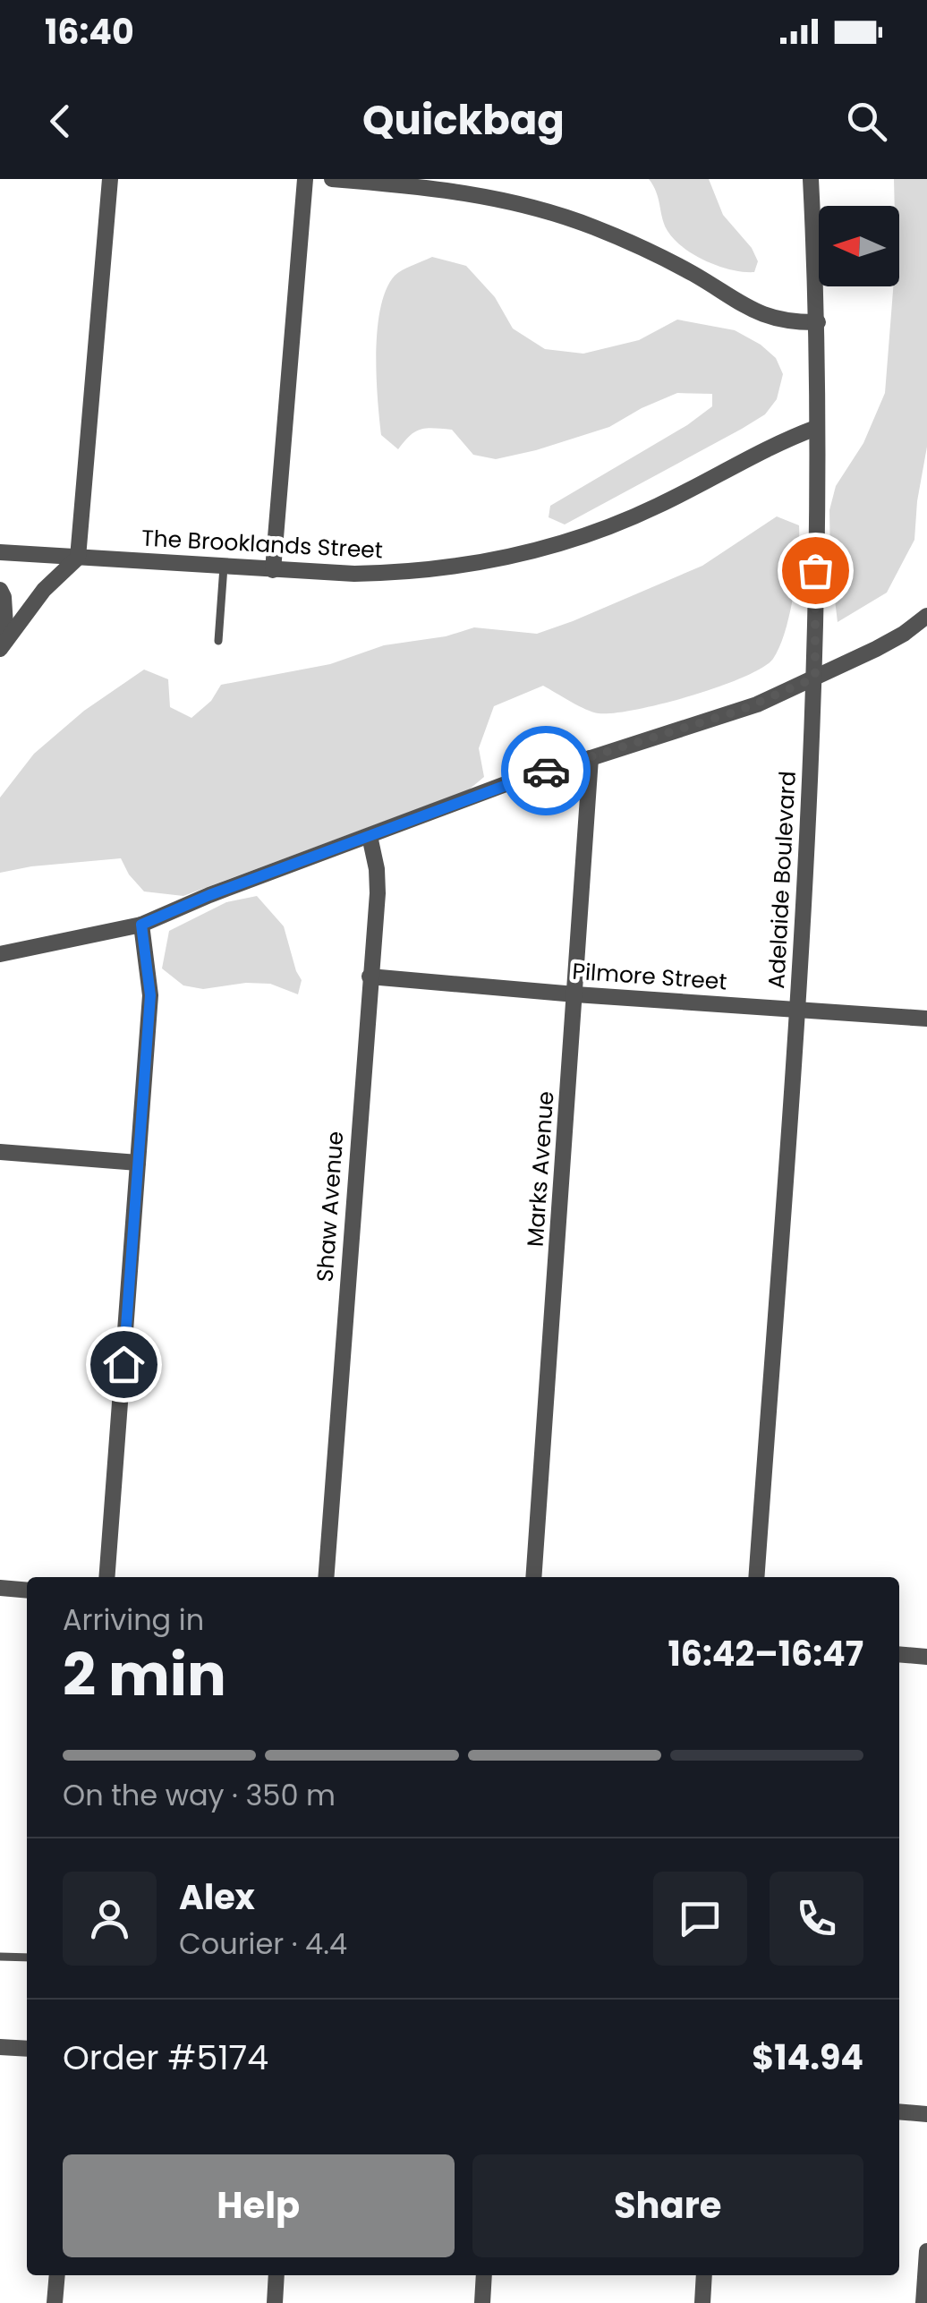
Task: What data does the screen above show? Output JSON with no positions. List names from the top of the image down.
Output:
{
  "streets": {
    "street": [
      "The Brooklands Street",
      "Adelaide Boulevard",
      "Pilmore Street",
      "Marks Avenue",
      "Shaw Avenue"
    ]
  },
  "crossings": [
    ["The Brooklands Street", "Adelaide Boulevard"],
    ["Adelaide Boulevard", "Pilmore Street"],
    ["Pilmore Street", "Marks Avenue"],
    ["Pilmore Street", "Shaw Avenue"]
  ],
  "north": "left",
  "page": {
    "status": "16:40",
    "header": "Quickbag",
    "heading": ["2 min", "Arriving in", "16:42–16:47"],
    "panel": [
      "Alex",
      "Courier · 4.4",
      "Order #5174",
      "$14.94"
    ],
    "bar": "On the way · 350 m",
    "buttons": ["Help", "Share"]
  }
}
